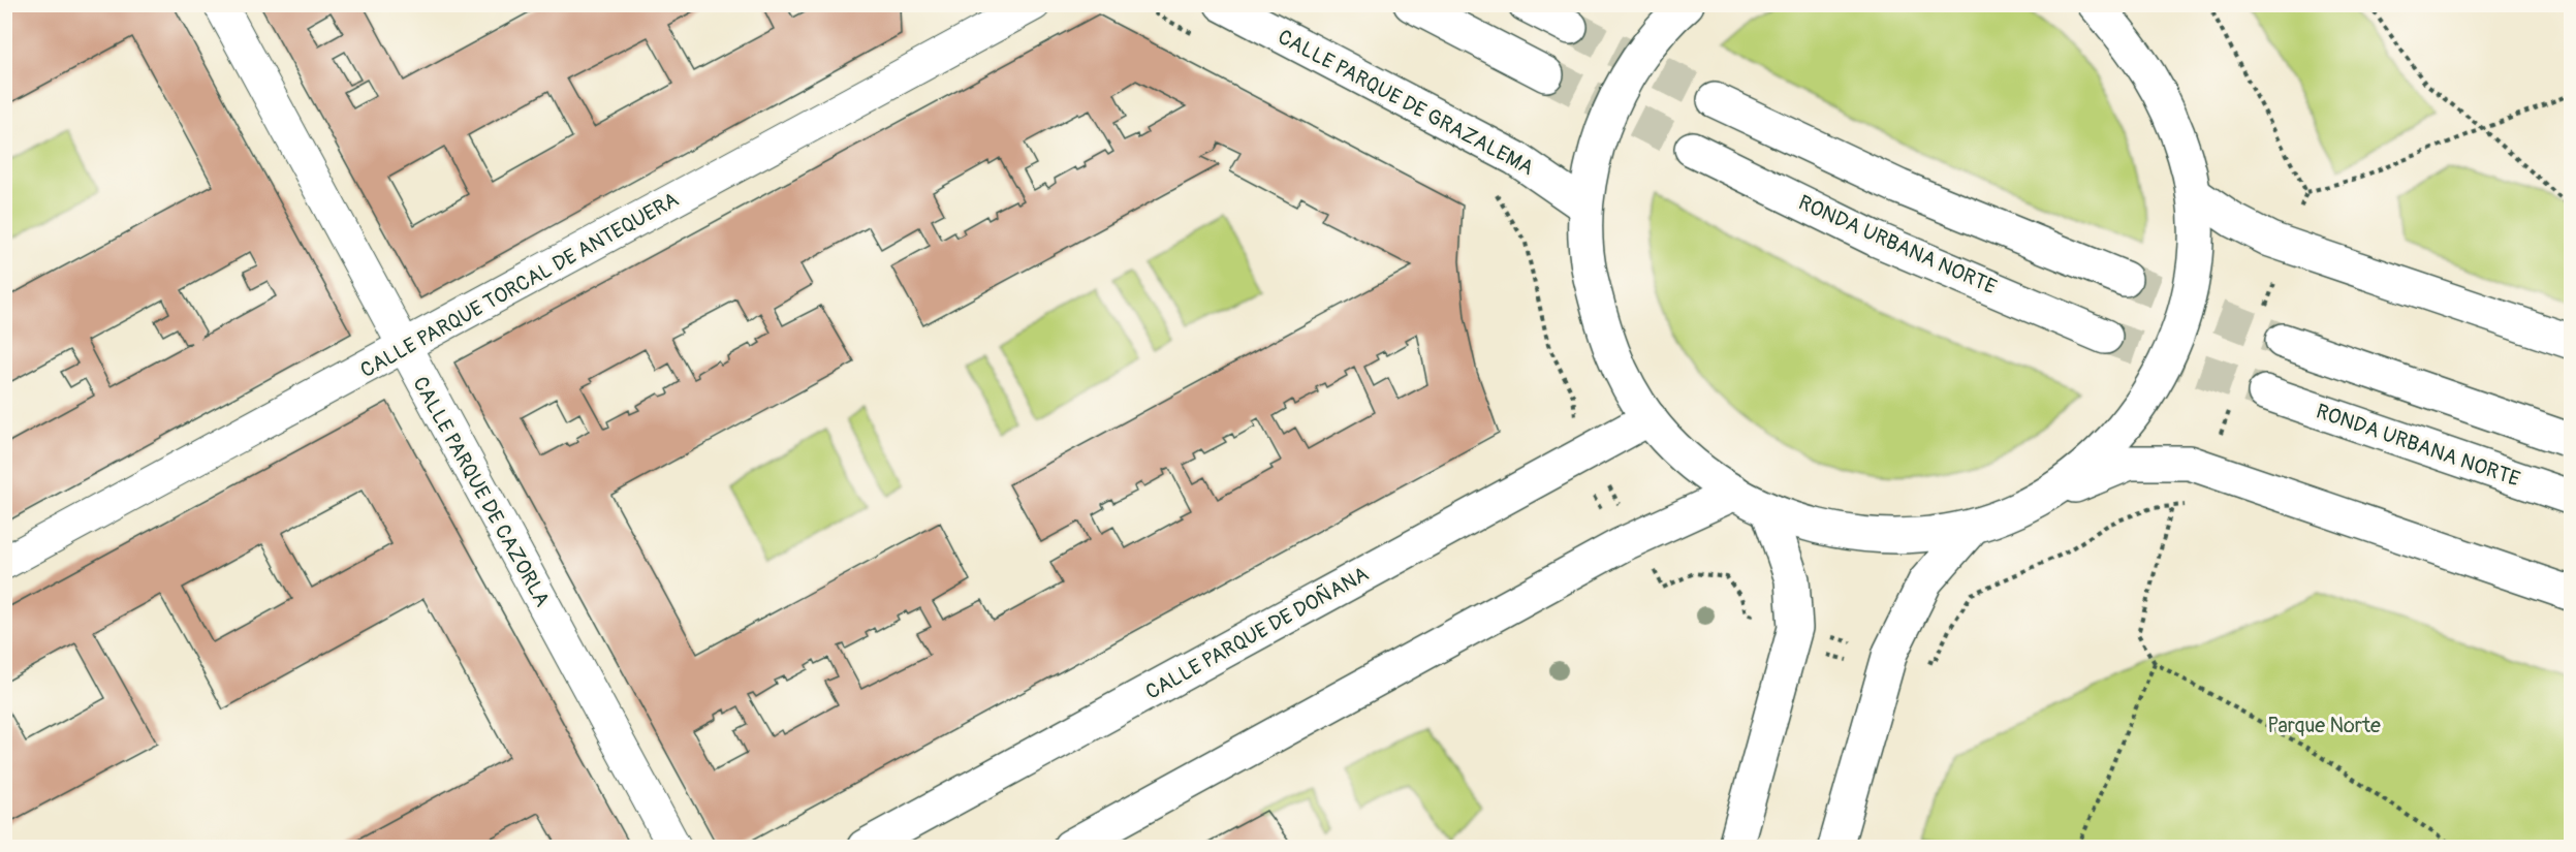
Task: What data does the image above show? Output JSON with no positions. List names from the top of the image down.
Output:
{
  "streets": {
    "main road": ["CALLE PARQUE DE GRAZALEMA", "RONDA URBANA NORTE", "CALLE PARQUE DE DOÑANA"],
    "street": ["CALLE PARQUE TORCAL DE ANTEQUERA", "CALLE PARQUE DE CAZORLA"]
  },
  "crossings": [
    ["CALLE PARQUE TORCAL DE ANTEQUERA", "CALLE PARQUE DE CAZORLA"]
  ],
  "parks": ["Parque Norte"]
}
